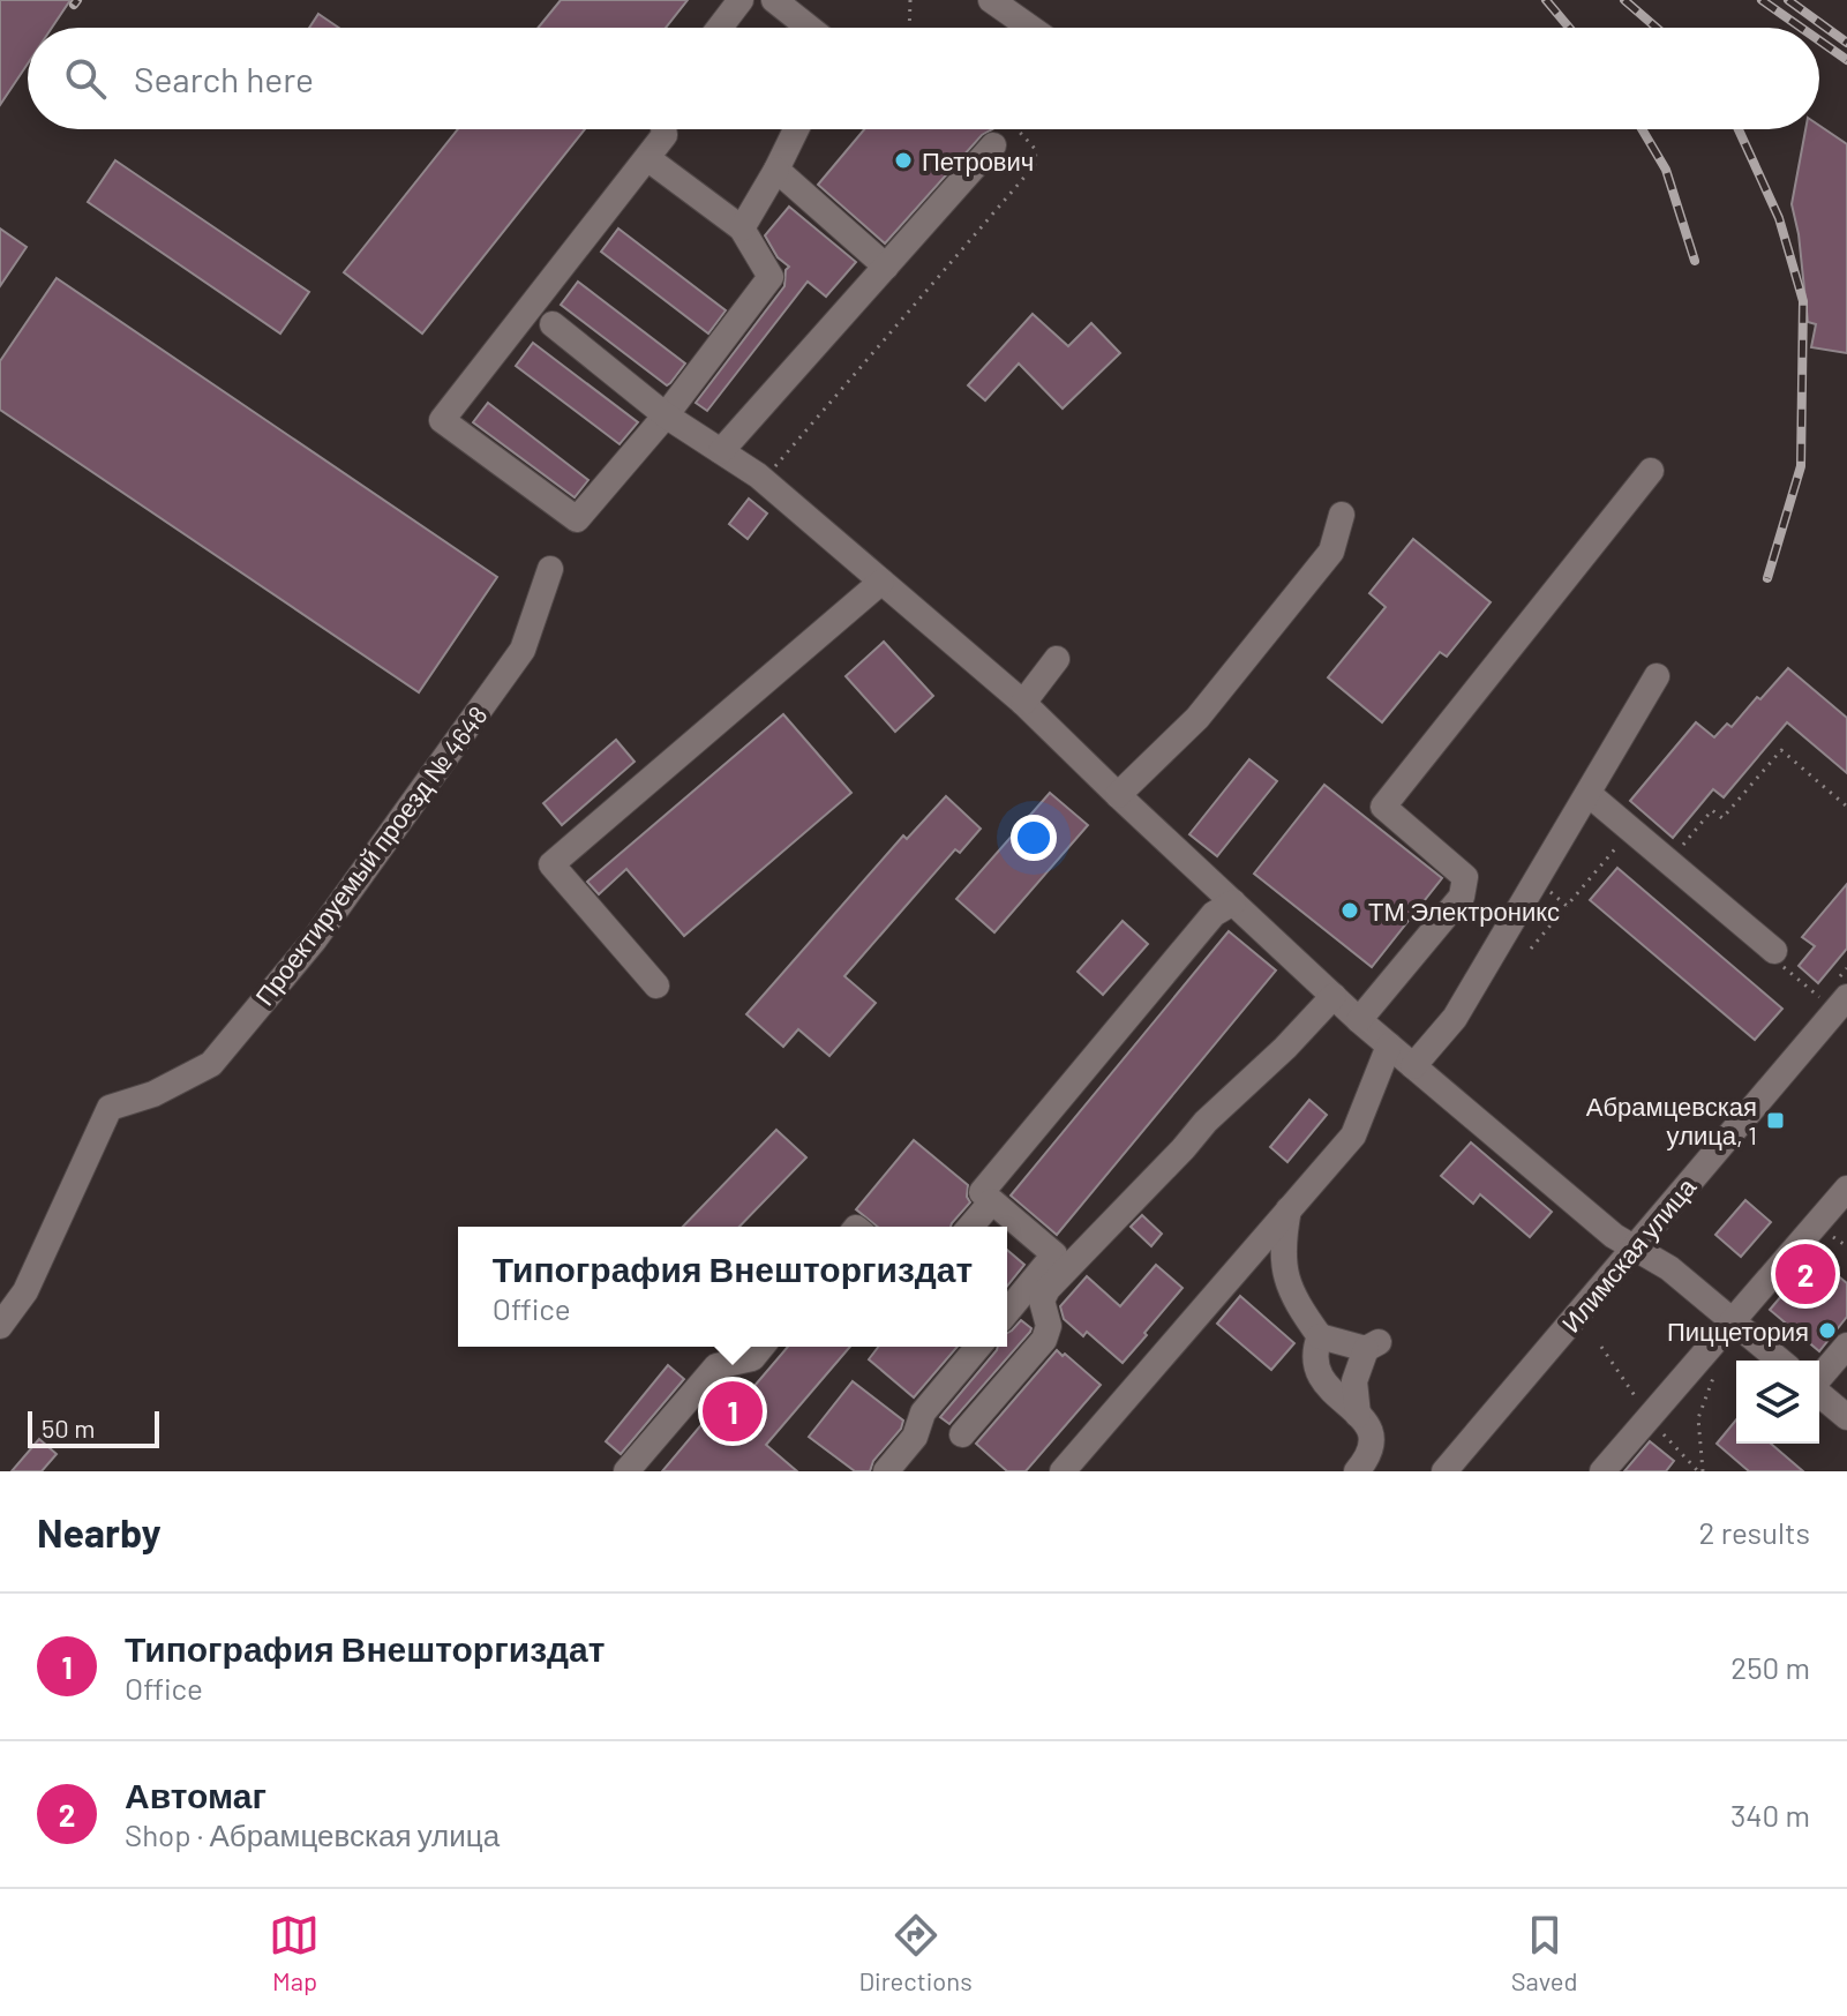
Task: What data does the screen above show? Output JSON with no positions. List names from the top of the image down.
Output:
{
  "streets": {
    "street": ["Проектируемый проезд № 4648", "Илимская улица"]
  },
  "places": {
    "other": ["Петрович", "ТМ Электроникс", "Пиццетория"],
    "transit": ["Абрамцевская улица, 1"]
  },
  "scale_bar": "50 m",
  "page": {
    "search": "Search here",
    "popup": ["Типография Внешторгиздат", "Office"],
    "pins": ["2", "1"],
    "scale": "50 m",
    "heading": ["Nearby", "2 results"],
    "list": [
      {
        "mark": "1",
        "name": "Типография Внешторгиздат",
        "note": "Office",
        "value": "250 m"
      },
      {
        "mark": "2",
        "name": "Автомаг",
        "note": "Shop · Абрамцевская улица",
        "value": "340 m"
      }
    ],
    "nav": ["Map", "Directions", "Saved"]
  }
}
